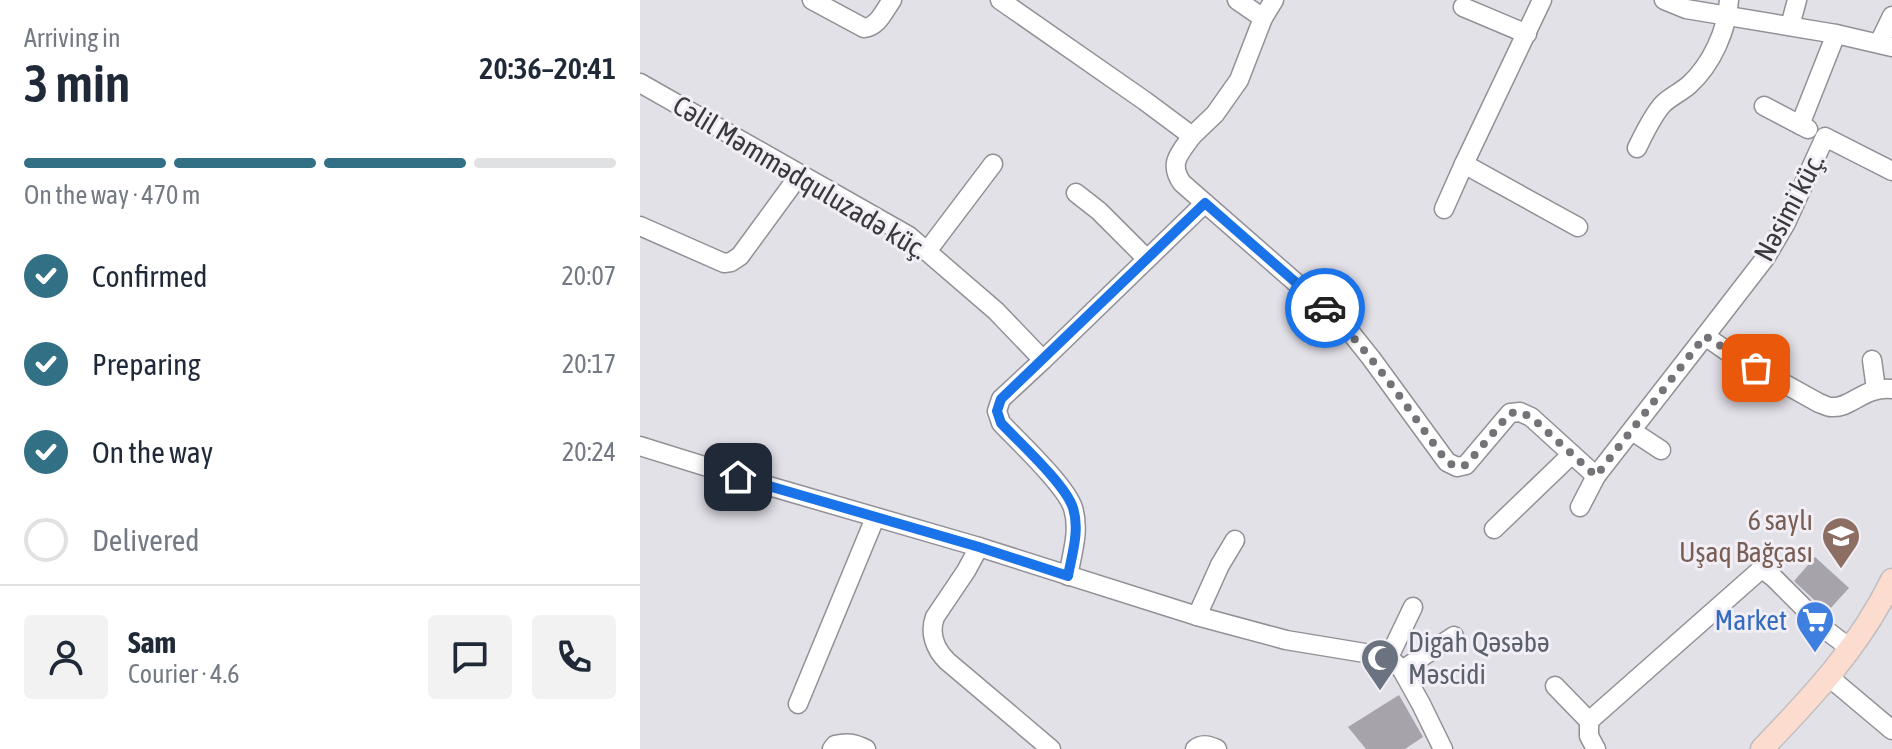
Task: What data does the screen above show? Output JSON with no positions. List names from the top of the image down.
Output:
{
  "streets": {
    "street": ["Cəlil Məmmədquluzadə küç.", "Nəsimi küç."]
  },
  "places": {
    "school or university": ["6 saylı Uşaq Bağçası"],
    "supermarket": ["Market"],
    "mosque": ["Digah Qəsəbə Məscidi"]
  },
  "page": {
    "heading": ["3 min", "Arriving in", "20:36–20:41"],
    "panel": ["Sam", "Courier · 4.6"],
    "bar": "On the way · 470 m",
    "list": [
      ["Confirmed", "20:07"],
      ["Preparing", "20:17"],
      ["On the way", "20:24"],
      "Delivered"
    ]
  }
}
